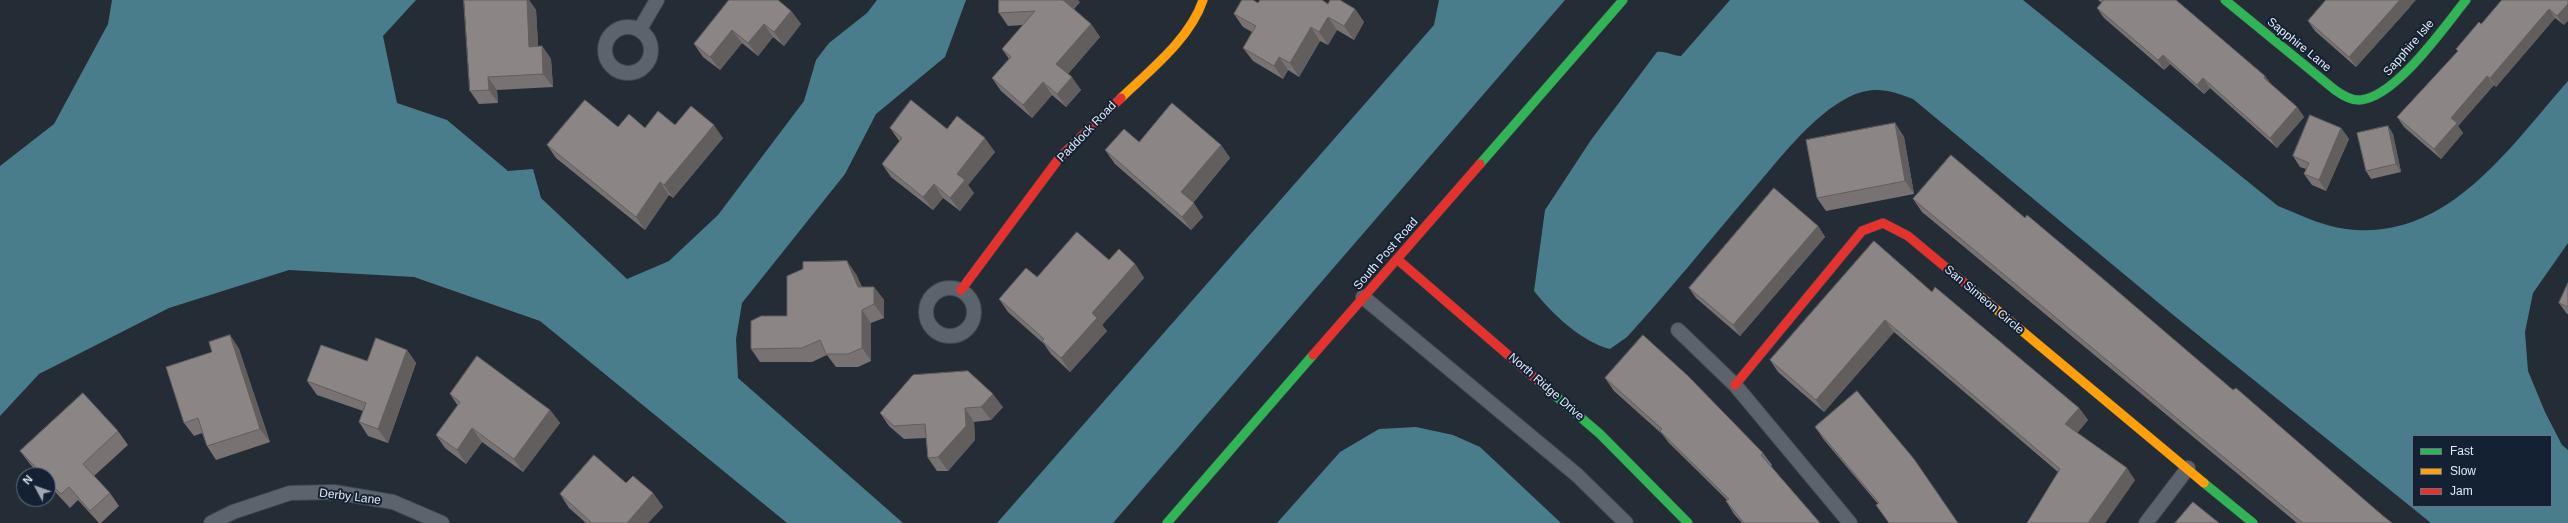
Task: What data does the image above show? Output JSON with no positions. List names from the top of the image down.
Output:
{
  "streets": {
    "street": [
      "Sapphire Lane",
      "Sapphire Isle",
      "Paddock Road",
      "South Post Road",
      "San Simeon Circle",
      "North Ridge Drive",
      "Derby Lane"
    ]
  },
  "crossings": [
    ["Sapphire Lane", "Sapphire Isle"],
    ["South Post Road", "North Ridge Drive"]
  ],
  "legend": ["Fast", "Slow", "Jam"],
  "north": "top left"
}
